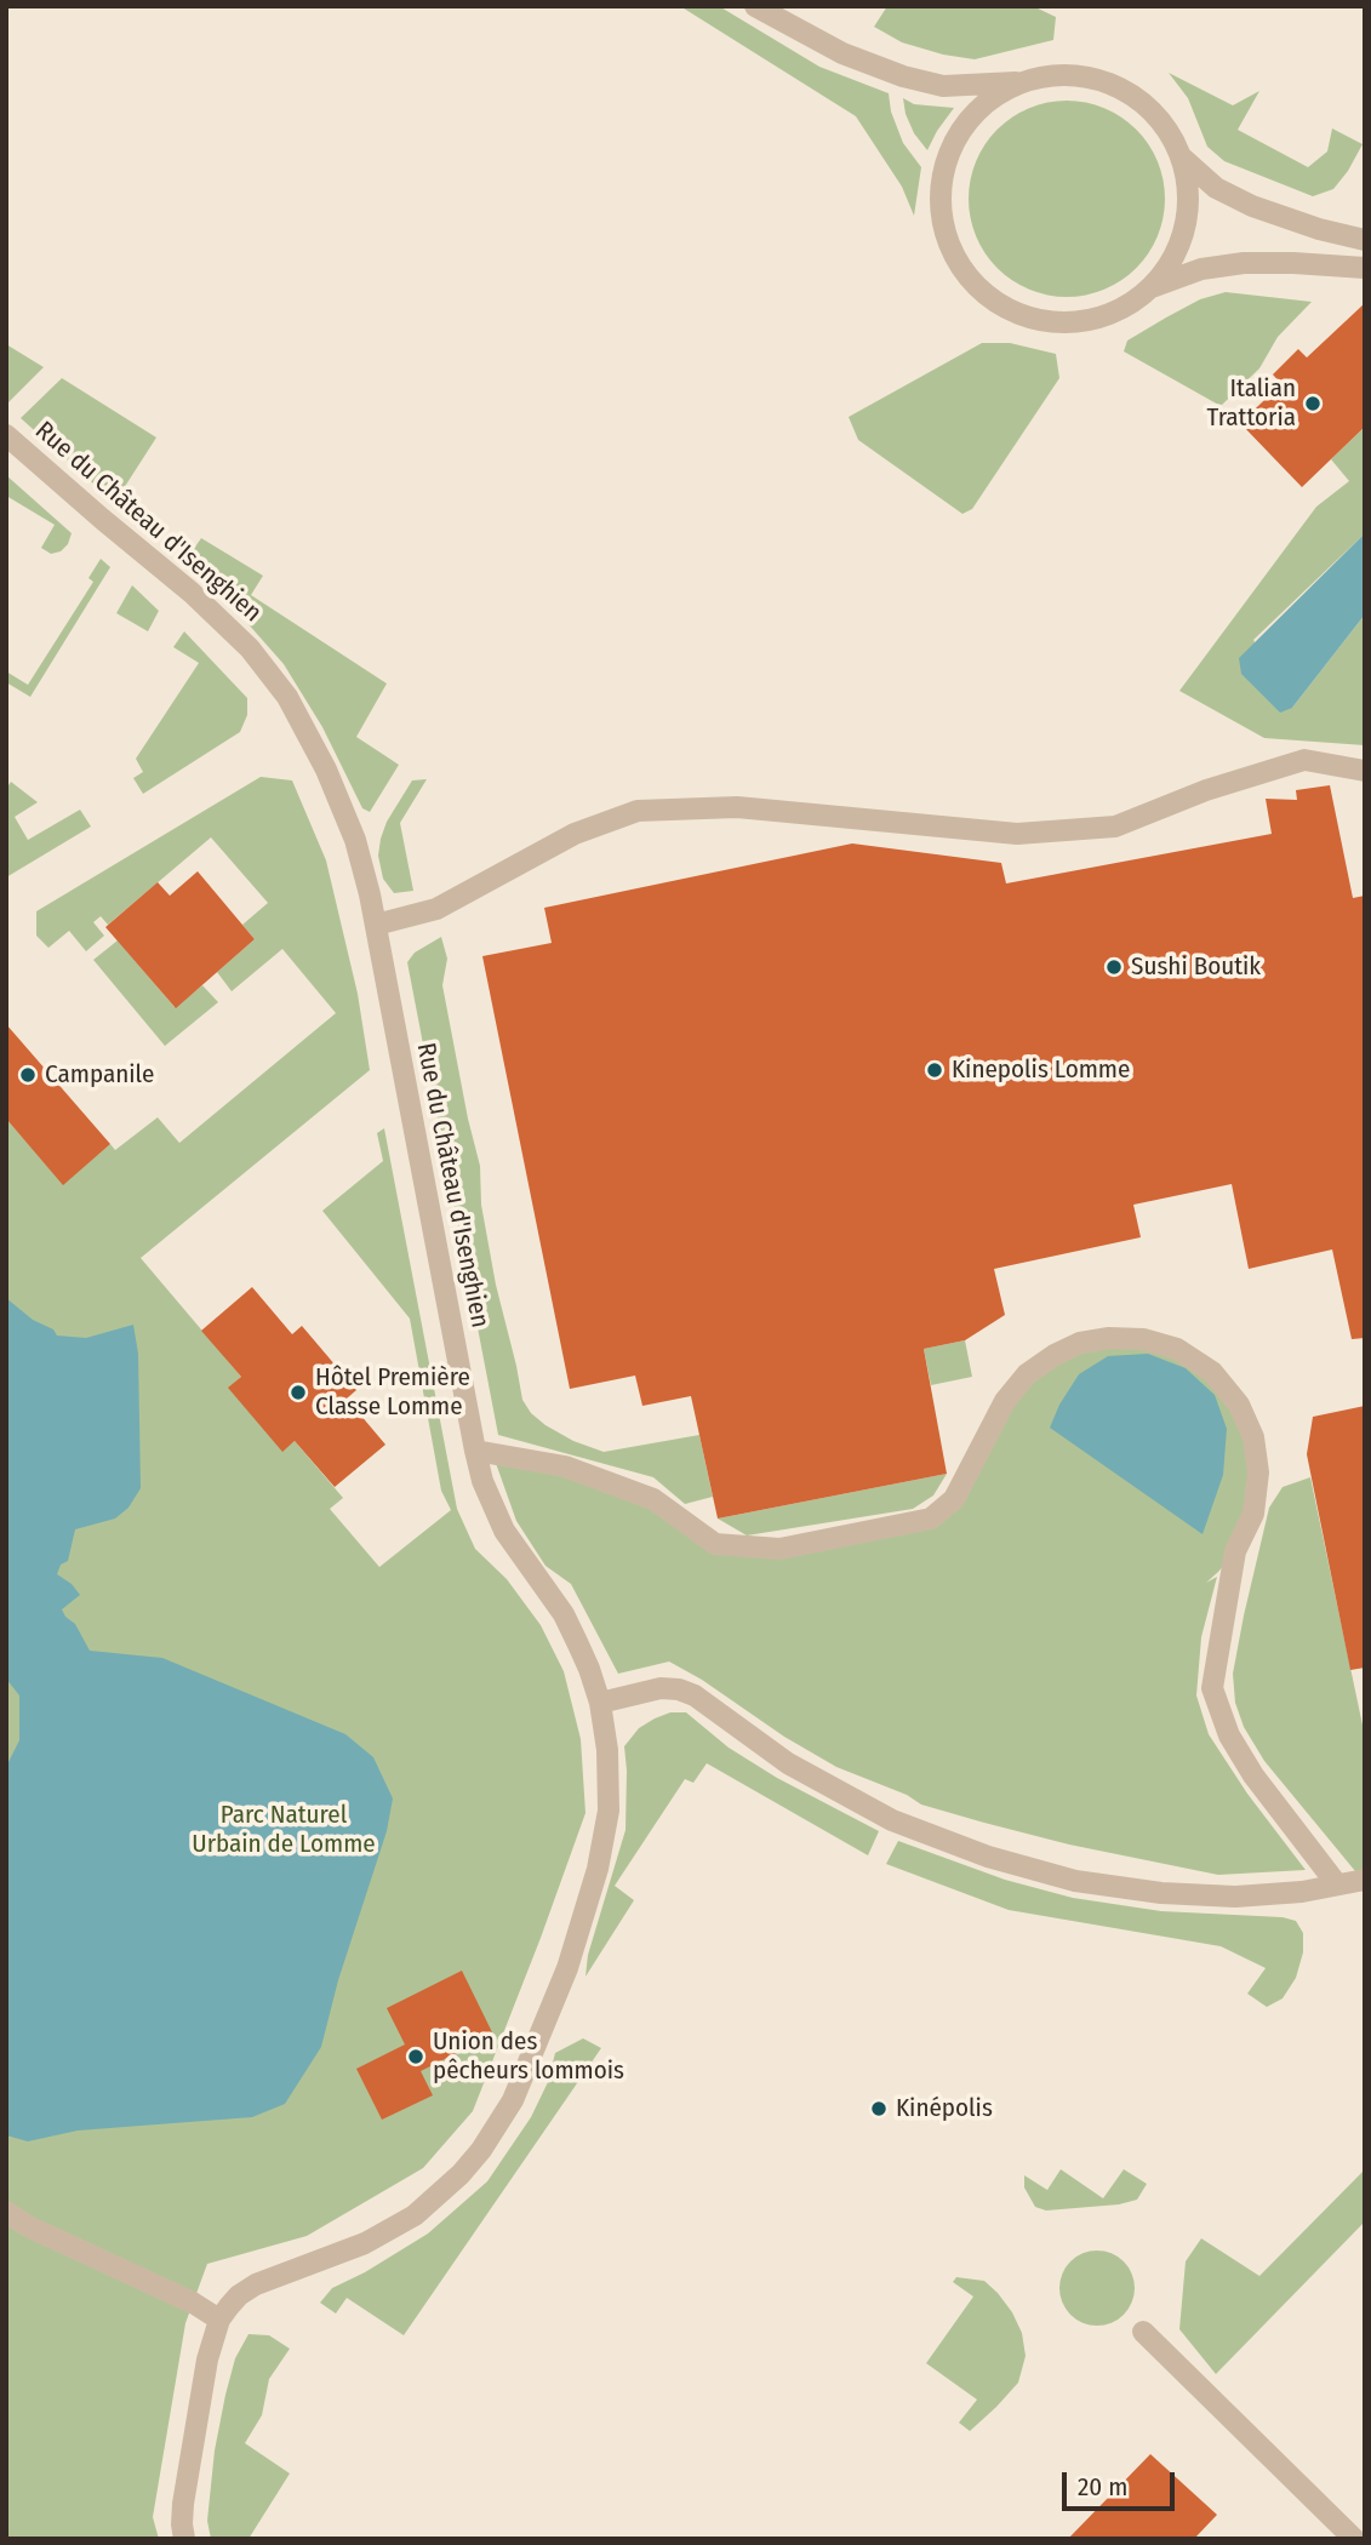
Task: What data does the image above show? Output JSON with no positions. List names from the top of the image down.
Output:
{
  "streets": {
    "street": ["Rue du Château d'Isenghien"]
  },
  "parks": ["Parc Naturel Urbain de Lomme"],
  "places": [
    "Italian Trattoria",
    "Sushi Boutik",
    "Kinepolis Lomme",
    "Campanile",
    "Hôtel Première Classe Lomme",
    "Union des pêcheurs lommois",
    "Kinépolis"
  ],
  "scale_bar": "20 m"
}
